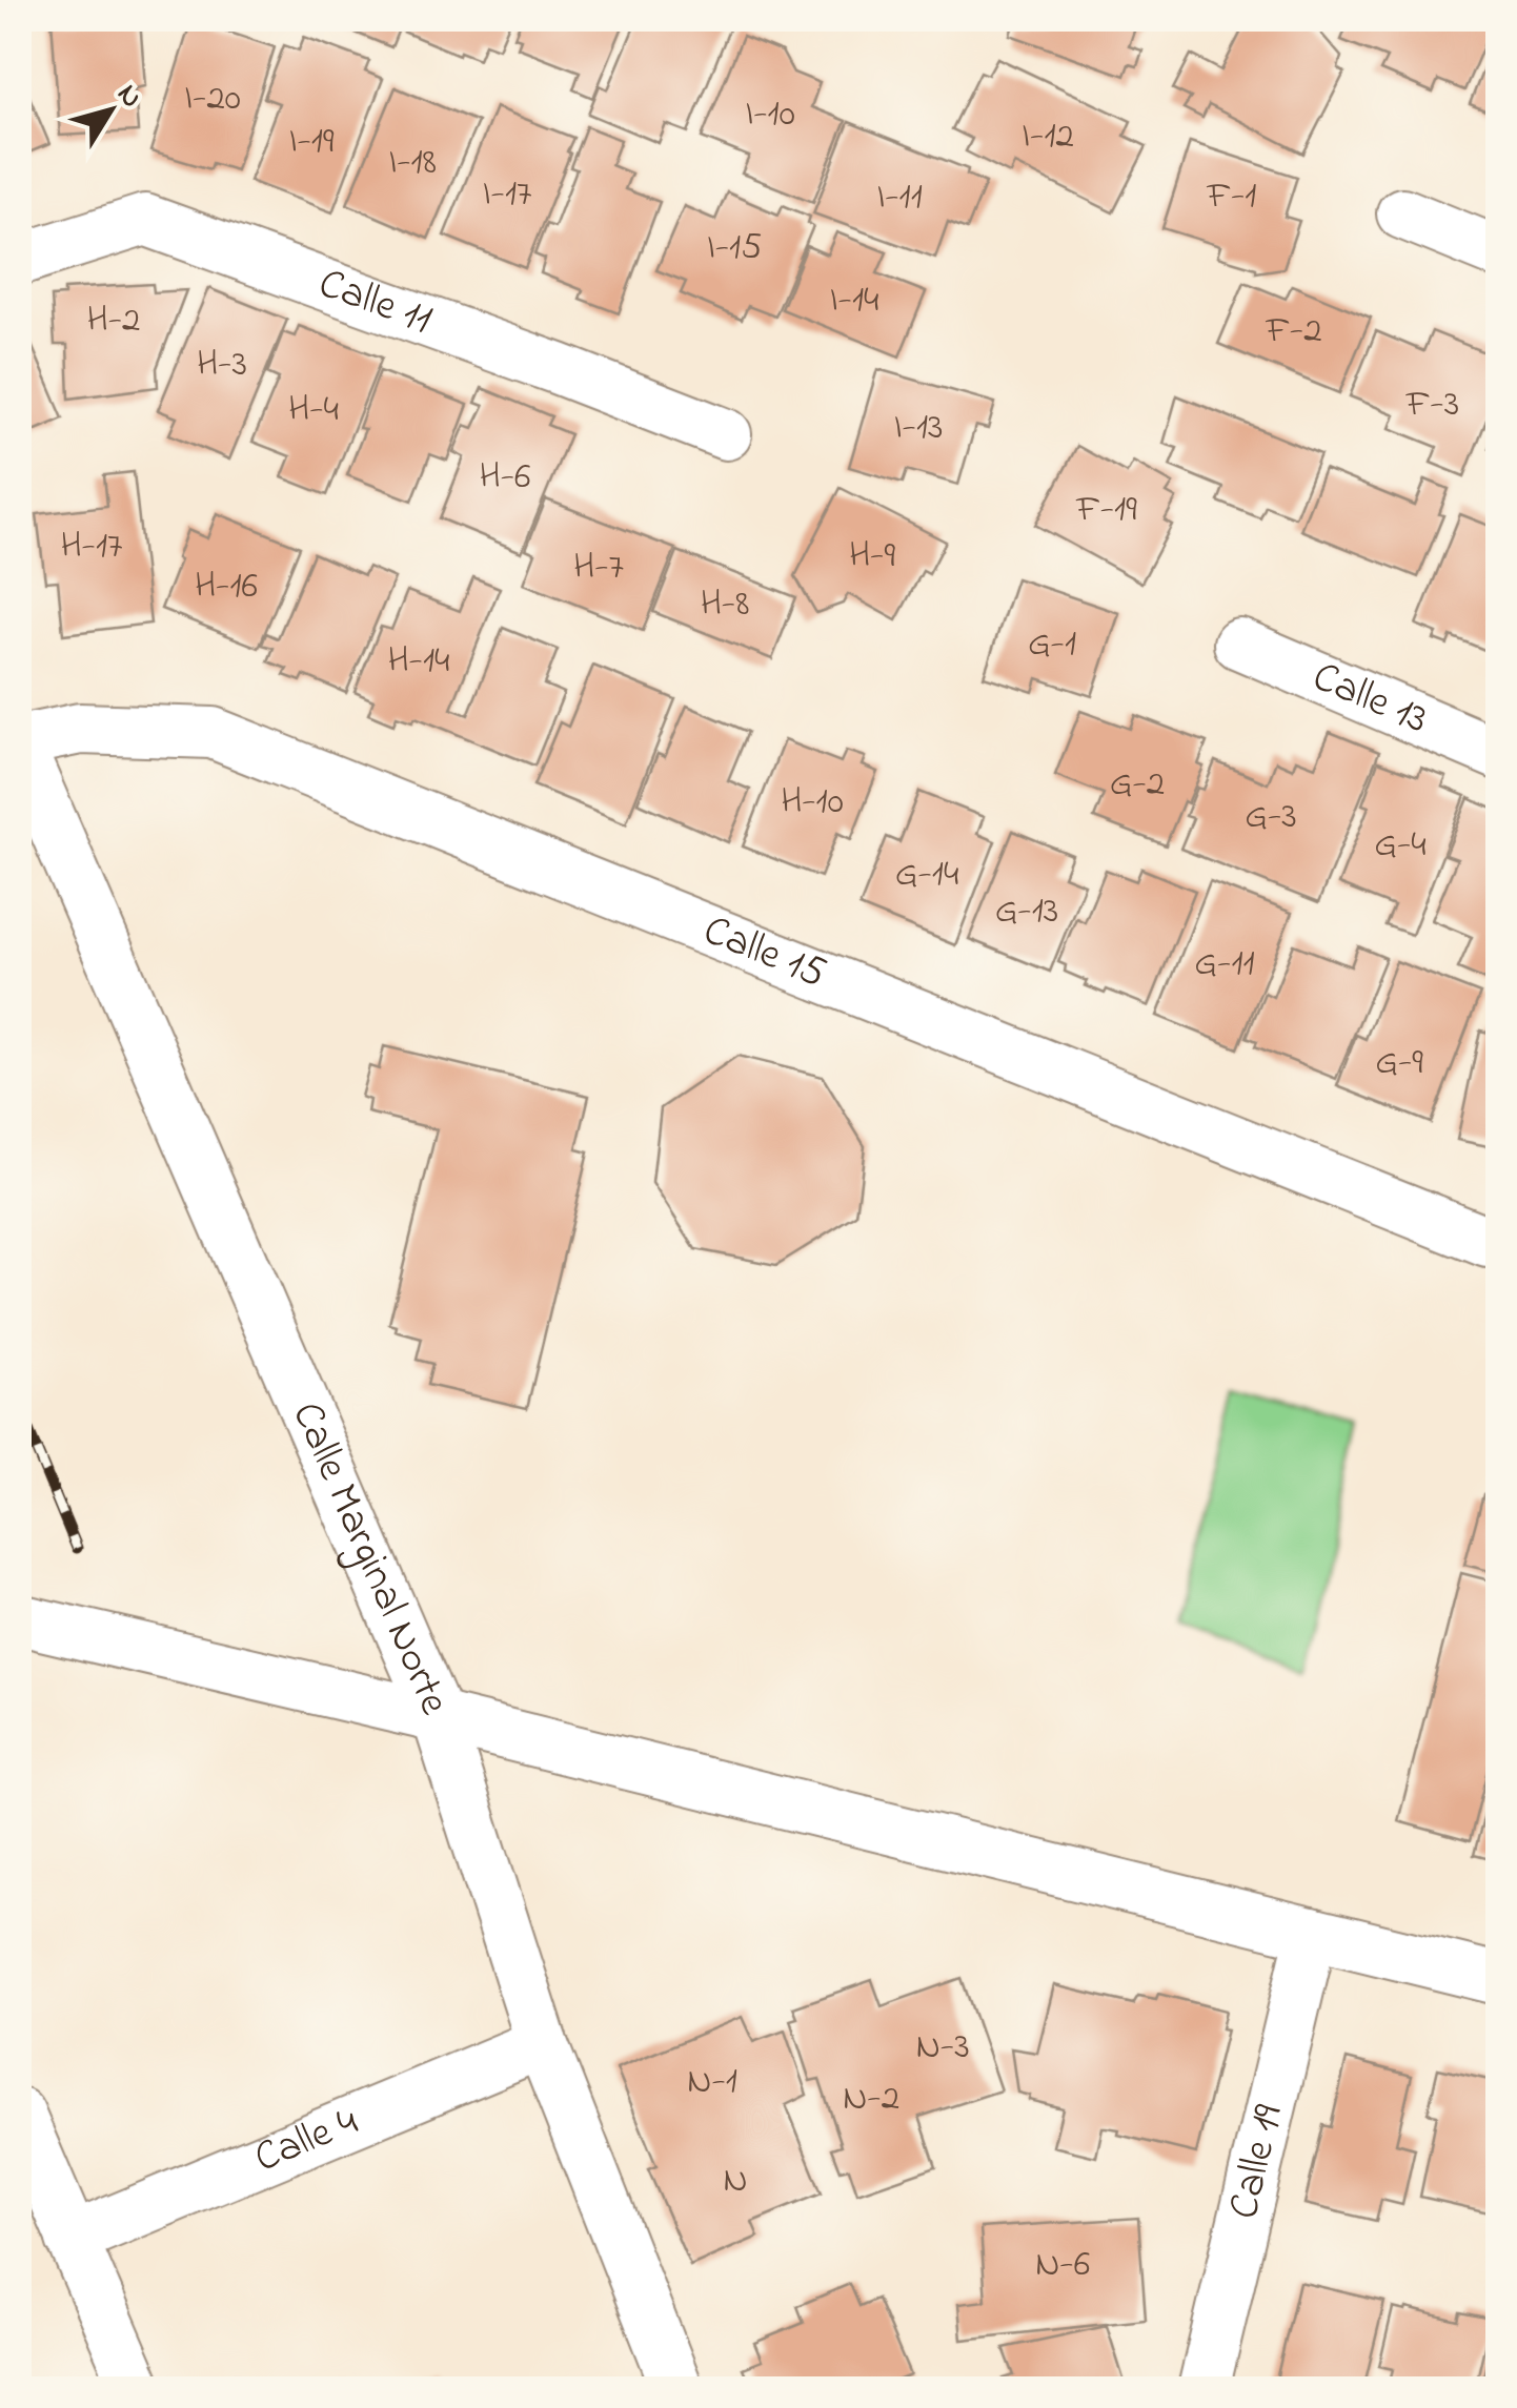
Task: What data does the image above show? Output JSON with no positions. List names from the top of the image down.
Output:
{
  "streets": {
    "street": [
      "Calle 11",
      "Calle 13",
      "Calle 15",
      "Calle Marginal Norte",
      "Calle 4",
      "Calle 19"
    ]
  },
  "crossings": [
    ["Calle 15", "Calle Marginal Norte"],
    ["Calle Marginal Norte", "Calle 4"]
  ],
  "house_numbers": [
    "I-20",
    "I-10",
    "I-12",
    "I-19",
    "I-18",
    "I-17",
    "F-1",
    "I-11",
    "I-15",
    "I-14",
    "H-2",
    "F-2",
    "H-3",
    "F-3",
    "H-4",
    "I-13",
    "H-6",
    "F-19",
    "H-17",
    "H-9",
    "H-7",
    "H-16",
    "H-8",
    "G-1",
    "H-14",
    "G-2",
    "H-10",
    "G-3",
    "G-4",
    "G-14",
    "G-13",
    "G-11",
    "G-9",
    "N-3",
    "N-1",
    "N-2",
    "N",
    "N-6"
  ],
  "north": "top right"
}
